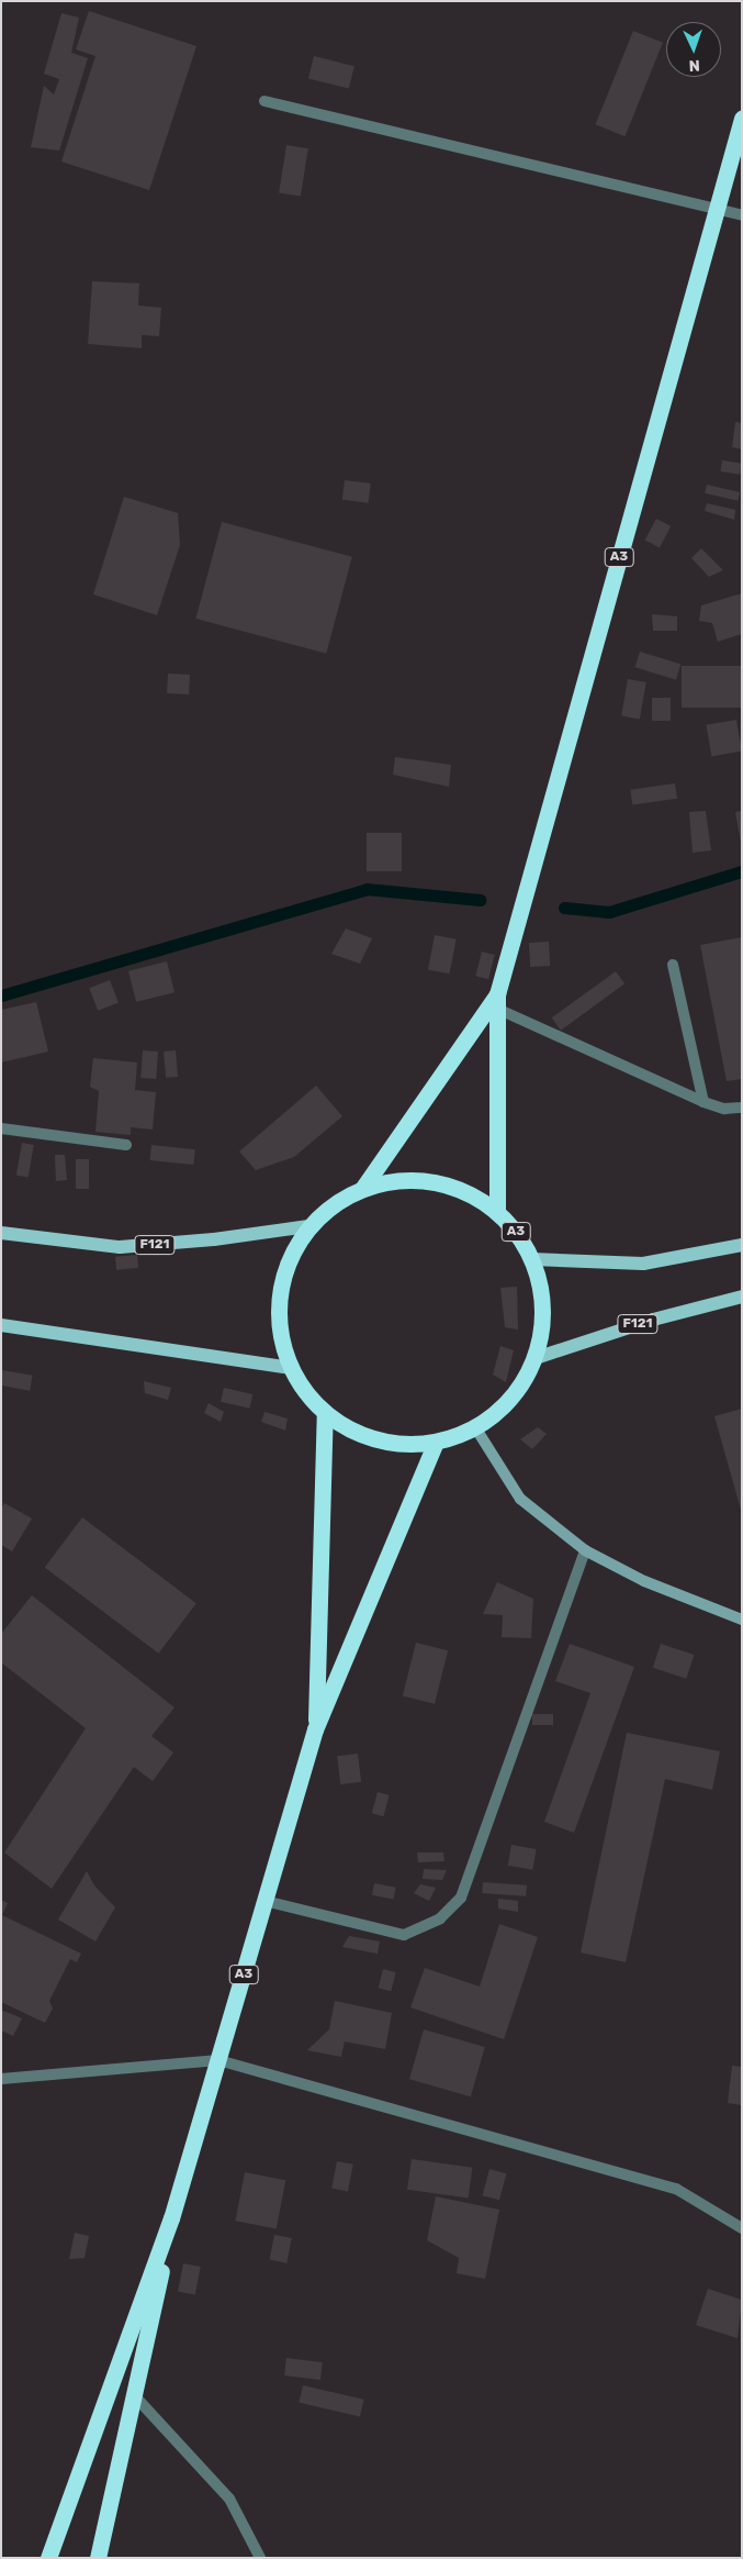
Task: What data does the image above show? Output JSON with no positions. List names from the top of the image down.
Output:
{
  "streets": {
    "highway": ["A3"],
    "main road": ["F121"]
  },
  "crossings": [
    ["A3", "F121"]
  ],
  "north": "bottom"
}
